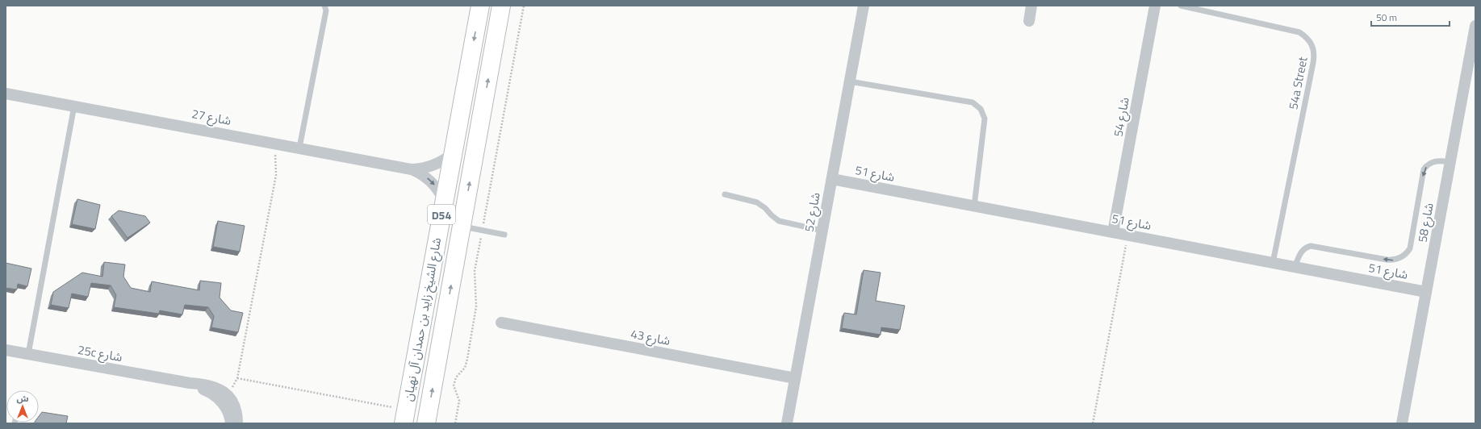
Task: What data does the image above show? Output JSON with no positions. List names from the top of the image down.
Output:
{
  "streets": {
    "main road": ["D54", "شارع الشيخ زايد بن حمدان آل نهيان"],
    "street": [
      "شارع 27",
      "شارع 54",
      "شارع 51",
      "شارع 52",
      "شارع 58",
      "شارع 43",
      "25c شارع"
    ],
    "lane": ["54a Street"]
  },
  "crossings": [
    ["54a Street", "شارع 51"],
    ["شارع 27", "شارع الشيخ زايد بن حمدان آل نهيان"],
    ["شارع 54", "شارع 51"],
    ["شارع 51", "شارع 52"],
    ["شارع 51", "شارع 58"],
    ["شارع 52", "شارع 43"]
  ],
  "scale_bar": "50 m",
  "north": "top"
}
